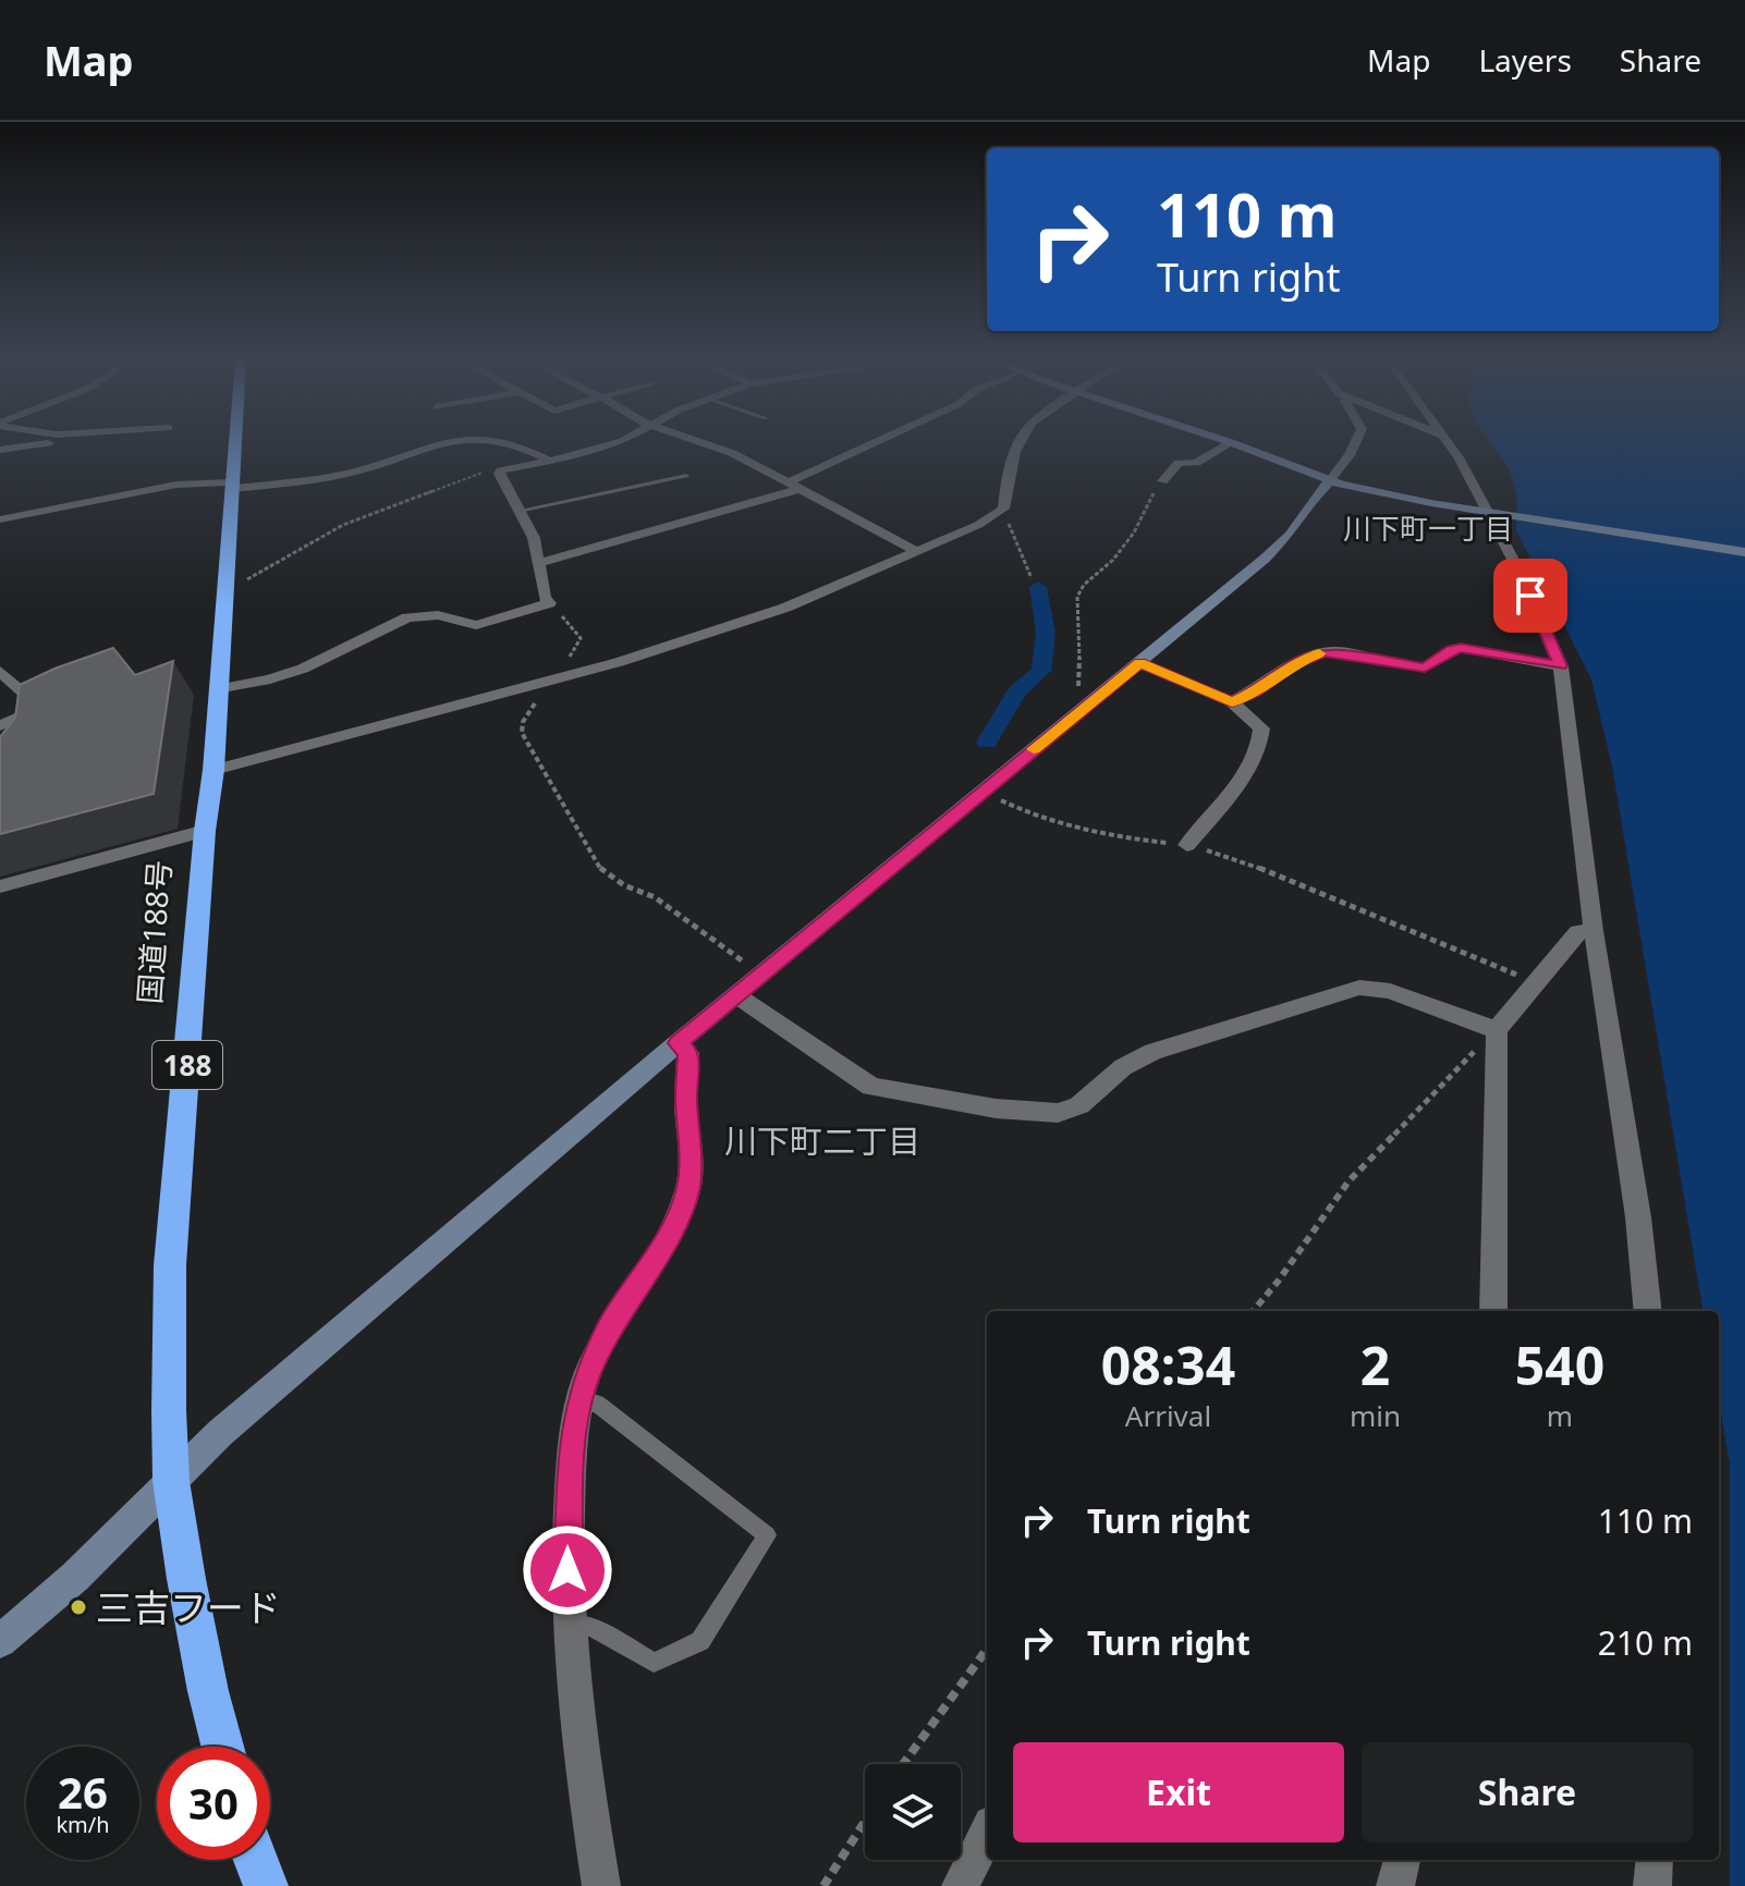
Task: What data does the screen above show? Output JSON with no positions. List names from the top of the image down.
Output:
{
  "streets": {
    "highway": ["国道188号", "188"]
  },
  "districts": ["川下町一丁目", "川下町二丁目"],
  "places": ["三吉フード"],
  "page": {
    "header": "Map",
    "nav": ["Map", "Layers", "Share"],
    "turn": ["110 m", "Turn right"],
    "eta": [
      "08:34",
      "Arrival",
      "2",
      "min",
      "540",
      "m"
    ],
    "list": [
      {
        "name": "Turn right",
        "value": "110 m"
      },
      {
        "name": "Turn right",
        "value": "210 m"
      }
    ],
    "buttons": ["Exit", "Share"],
    "speed": "26 km/h",
    "limit": "30"
  }
}
